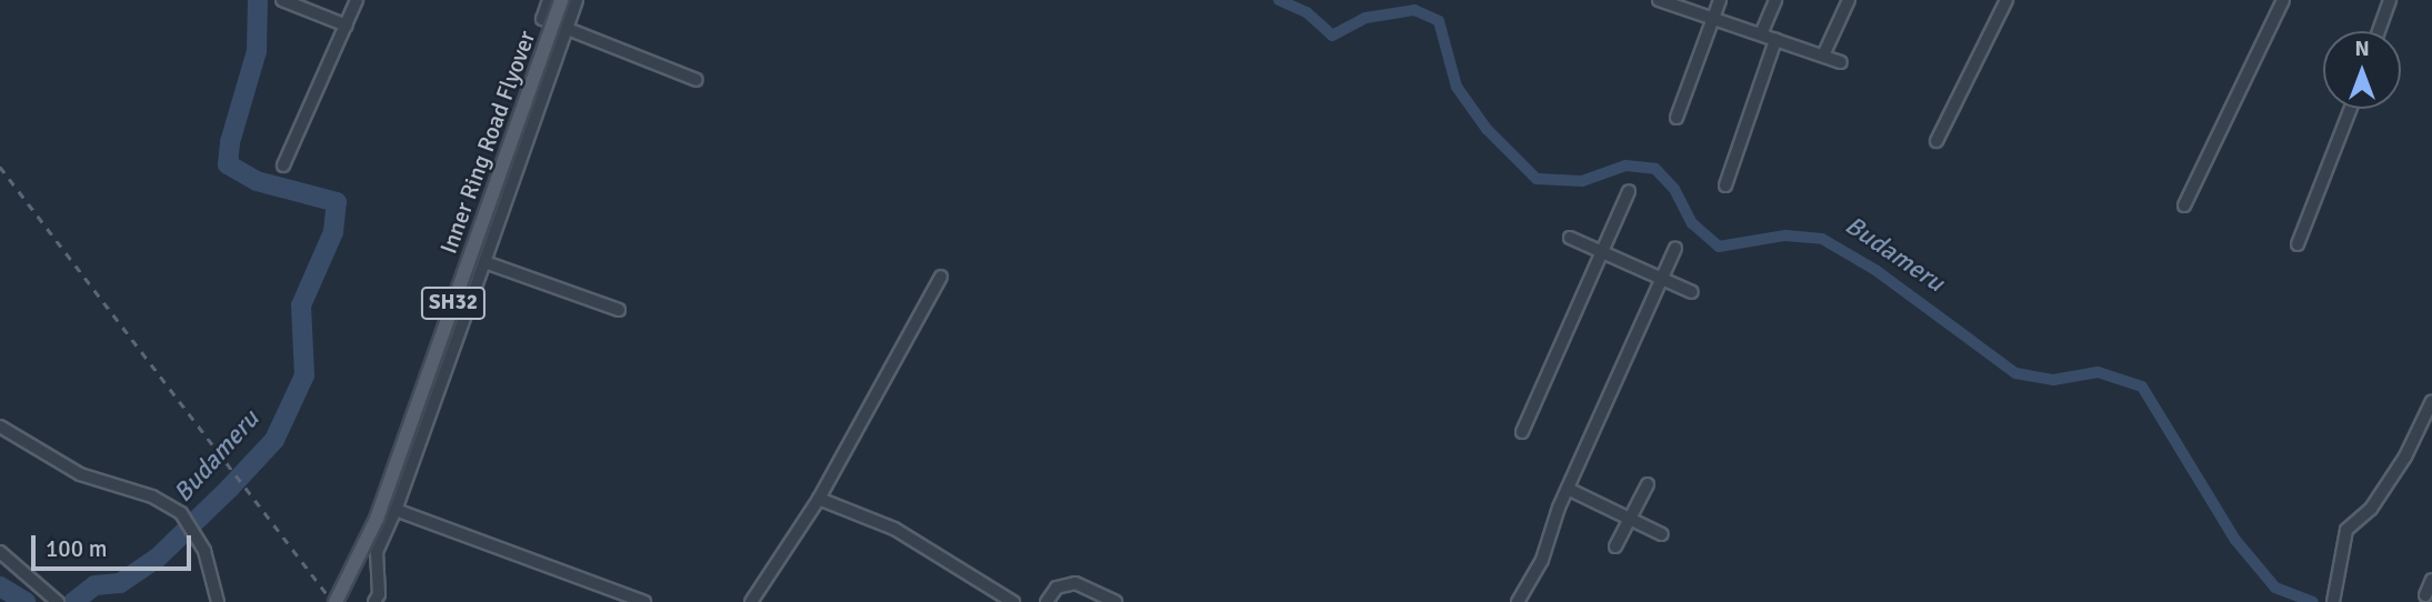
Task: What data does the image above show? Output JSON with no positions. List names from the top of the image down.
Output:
{
  "streets": {
    "main road": ["Inner Ring Road Flyover", "SH32"]
  },
  "water": ["Budameru"],
  "scale_bar": "100 m",
  "north": "top"
}
